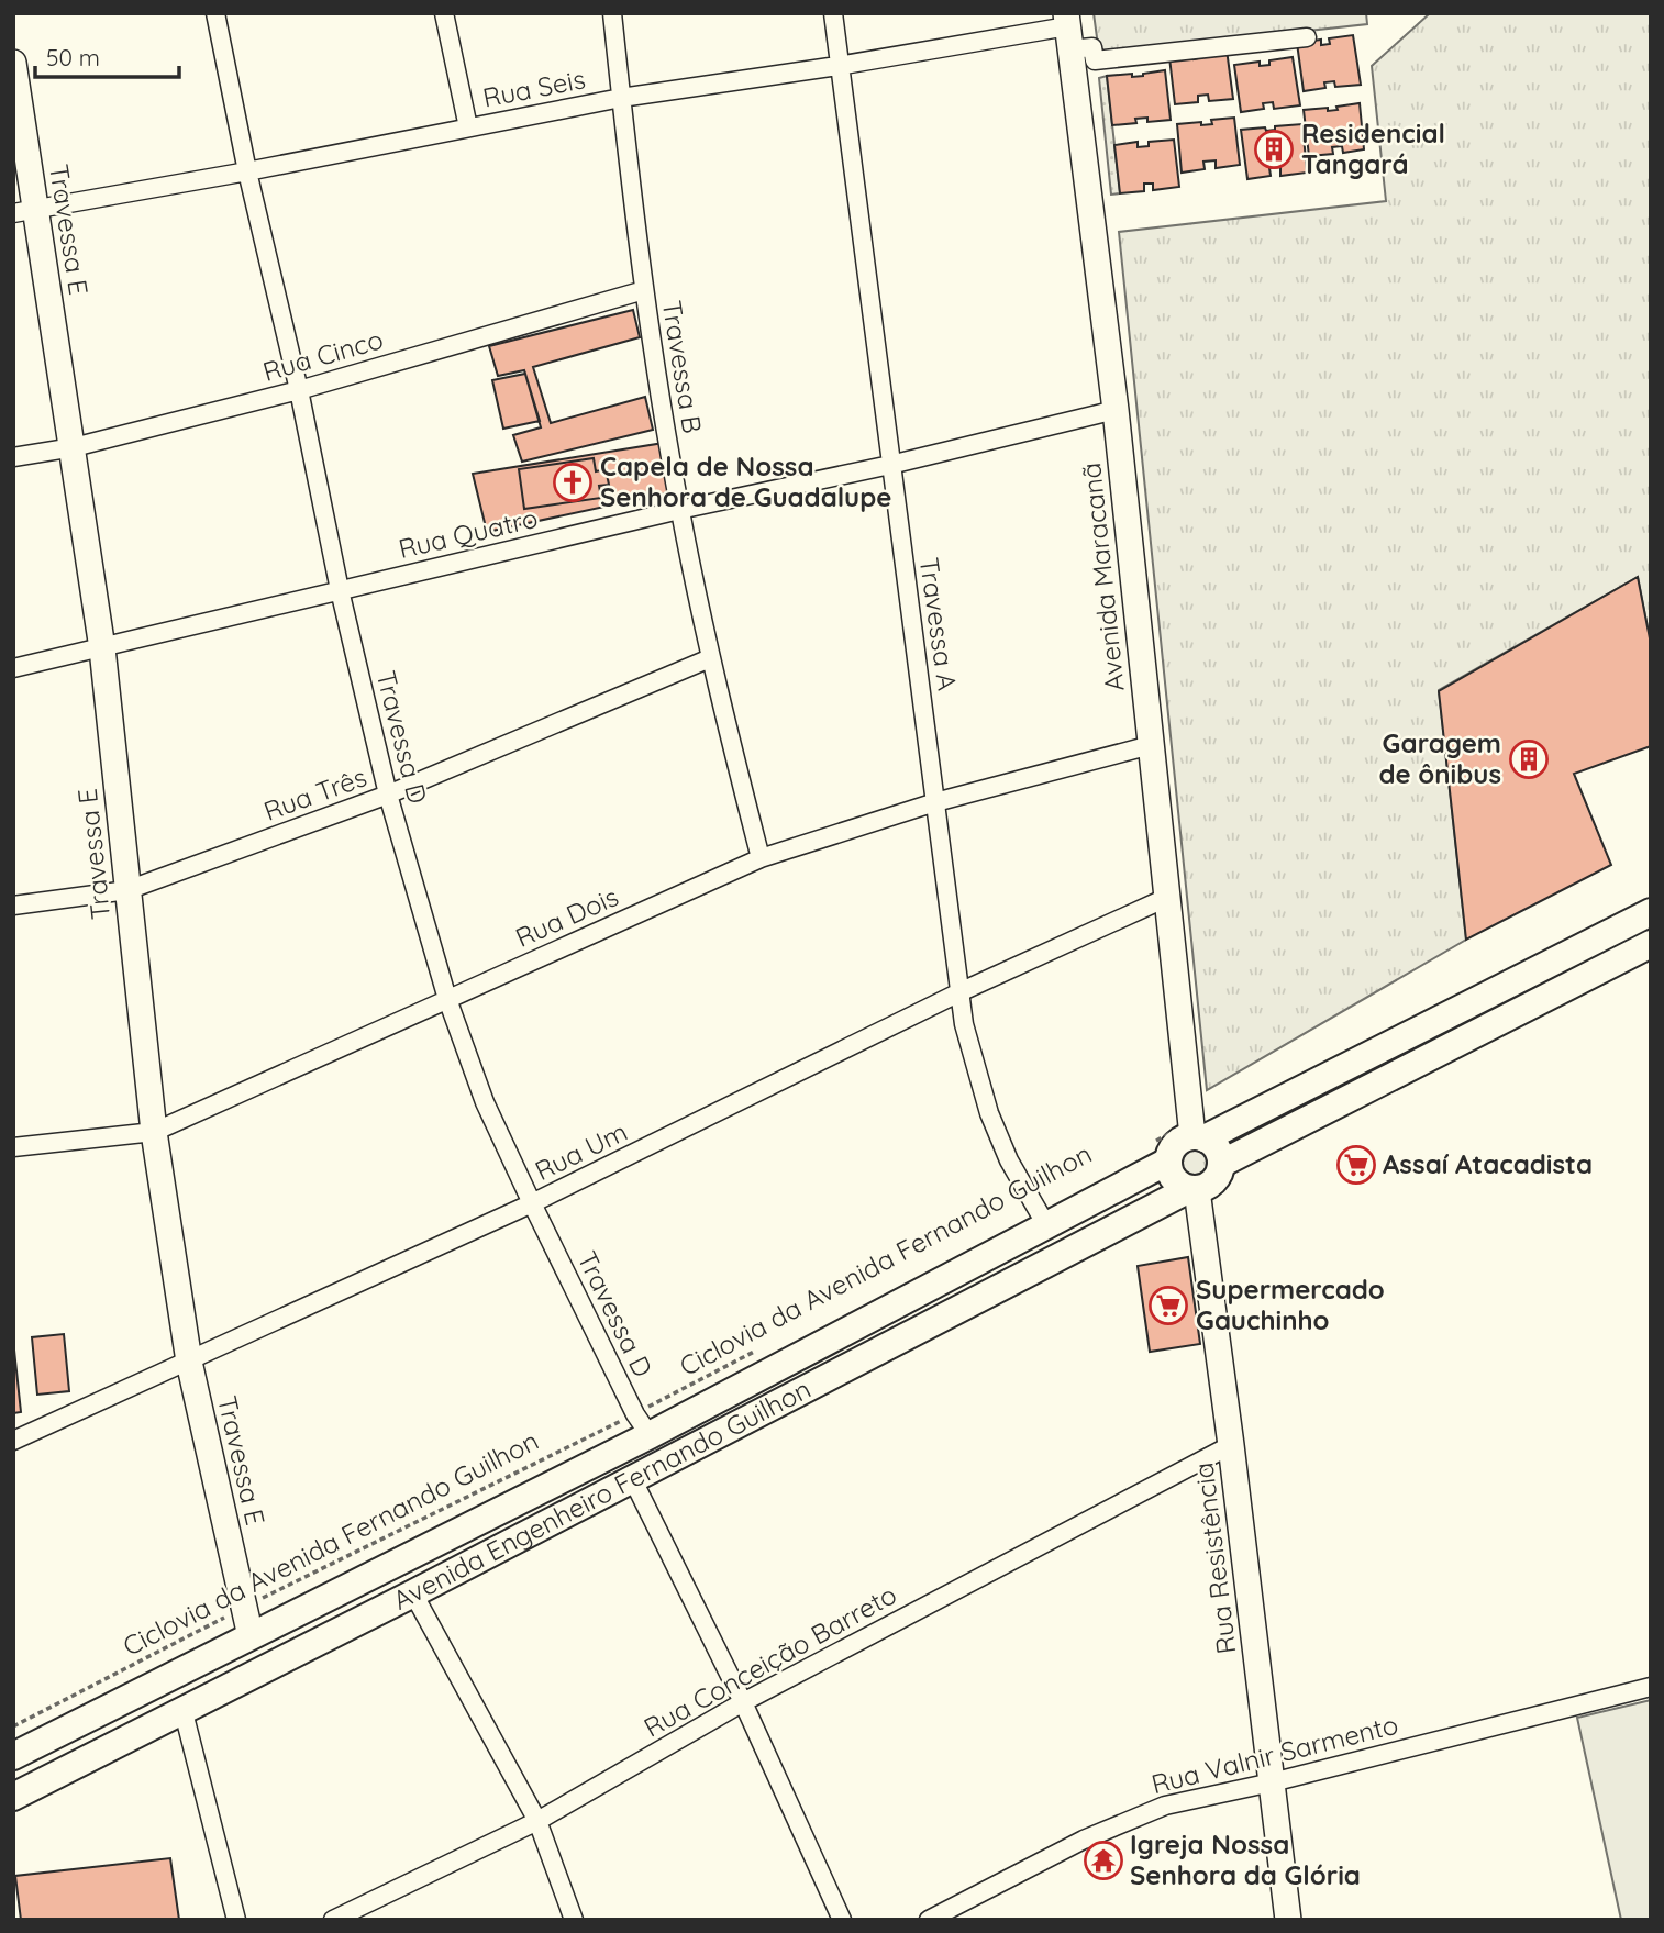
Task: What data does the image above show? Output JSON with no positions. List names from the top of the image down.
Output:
{
  "streets": {
    "main road": ["Avenida Engenheiro Fernando Guilhon"],
    "street": [
      "Rua Seis",
      "Travessa E",
      "Rua Cinco",
      "Travessa B",
      "Rua Quatro",
      "Avenida Maracanã",
      "Travessa A",
      "Travessa D",
      "Rua Três",
      "Rua Dois",
      "Rua Um",
      "Rua Resistência",
      "Rua Conceição Barreto",
      "Rua Valnir Sarmento"
    ],
    "path": ["Ciclovia da Avenida Fernando Guilhon"]
  },
  "crossings": [
    ["Rua Seis", "Travessa E"],
    ["Rua Seis", "Travessa B"],
    ["Rua Seis", "Avenida Maracanã"],
    ["Rua Seis", "Travessa A"],
    ["Rua Seis", "Travessa D"],
    ["Travessa E", "Rua Cinco"],
    ["Travessa E", "Rua Quatro"],
    ["Travessa E", "Rua Três"],
    ["Travessa E", "Rua Dois"],
    ["Travessa E", "Rua Um"],
    ["Travessa E", "Ciclovia da Avenida Fernando Guilhon"],
    ["Travessa E", "Avenida Engenheiro Fernando Guilhon"],
    ["Rua Cinco", "Travessa B"],
    ["Rua Cinco", "Travessa D"],
    ["Travessa B", "Rua Quatro"],
    ["Travessa B", "Rua Três"],
    ["Travessa B", "Rua Dois"],
    ["Rua Quatro", "Avenida Maracanã"],
    ["Rua Quatro", "Travessa A"],
    ["Rua Quatro", "Travessa D"],
    ["Avenida Maracanã", "Rua Dois"],
    ["Avenida Maracanã", "Rua Um"],
    ["Avenida Maracanã", "Avenida Engenheiro Fernando Guilhon"],
    ["Avenida Maracanã", "Rua Resistência"],
    ["Travessa A", "Rua Dois"],
    ["Travessa A", "Rua Um"],
    ["Travessa A", "Avenida Engenheiro Fernando Guilhon"],
    ["Travessa D", "Rua Três"],
    ["Travessa D", "Rua Dois"],
    ["Travessa D", "Rua Um"],
    ["Travessa D", "Ciclovia da Avenida Fernando Guilhon"],
    ["Travessa D", "Avenida Engenheiro Fernando Guilhon"],
    ["Ciclovia da Avenida Fernando Guilhon", "Avenida Engenheiro Fernando Guilhon"],
    ["Avenida Engenheiro Fernando Guilhon", "Rua Resistência"],
    ["Rua Resistência", "Rua Conceição Barreto"],
    ["Rua Resistência", "Rua Valnir Sarmento"]
  ],
  "places": {
    "building": ["Residencial Tangará", "Garagem de ônibus"],
    "church": ["Capela de Nossa Senhora de Guadalupe"],
    "supermarket": ["Assaí Atacadista", "Supermercado Gauchinho"],
    "temple": ["Igreja Nossa Senhora da Glória"]
  },
  "scale_bar": "50 m"
}
